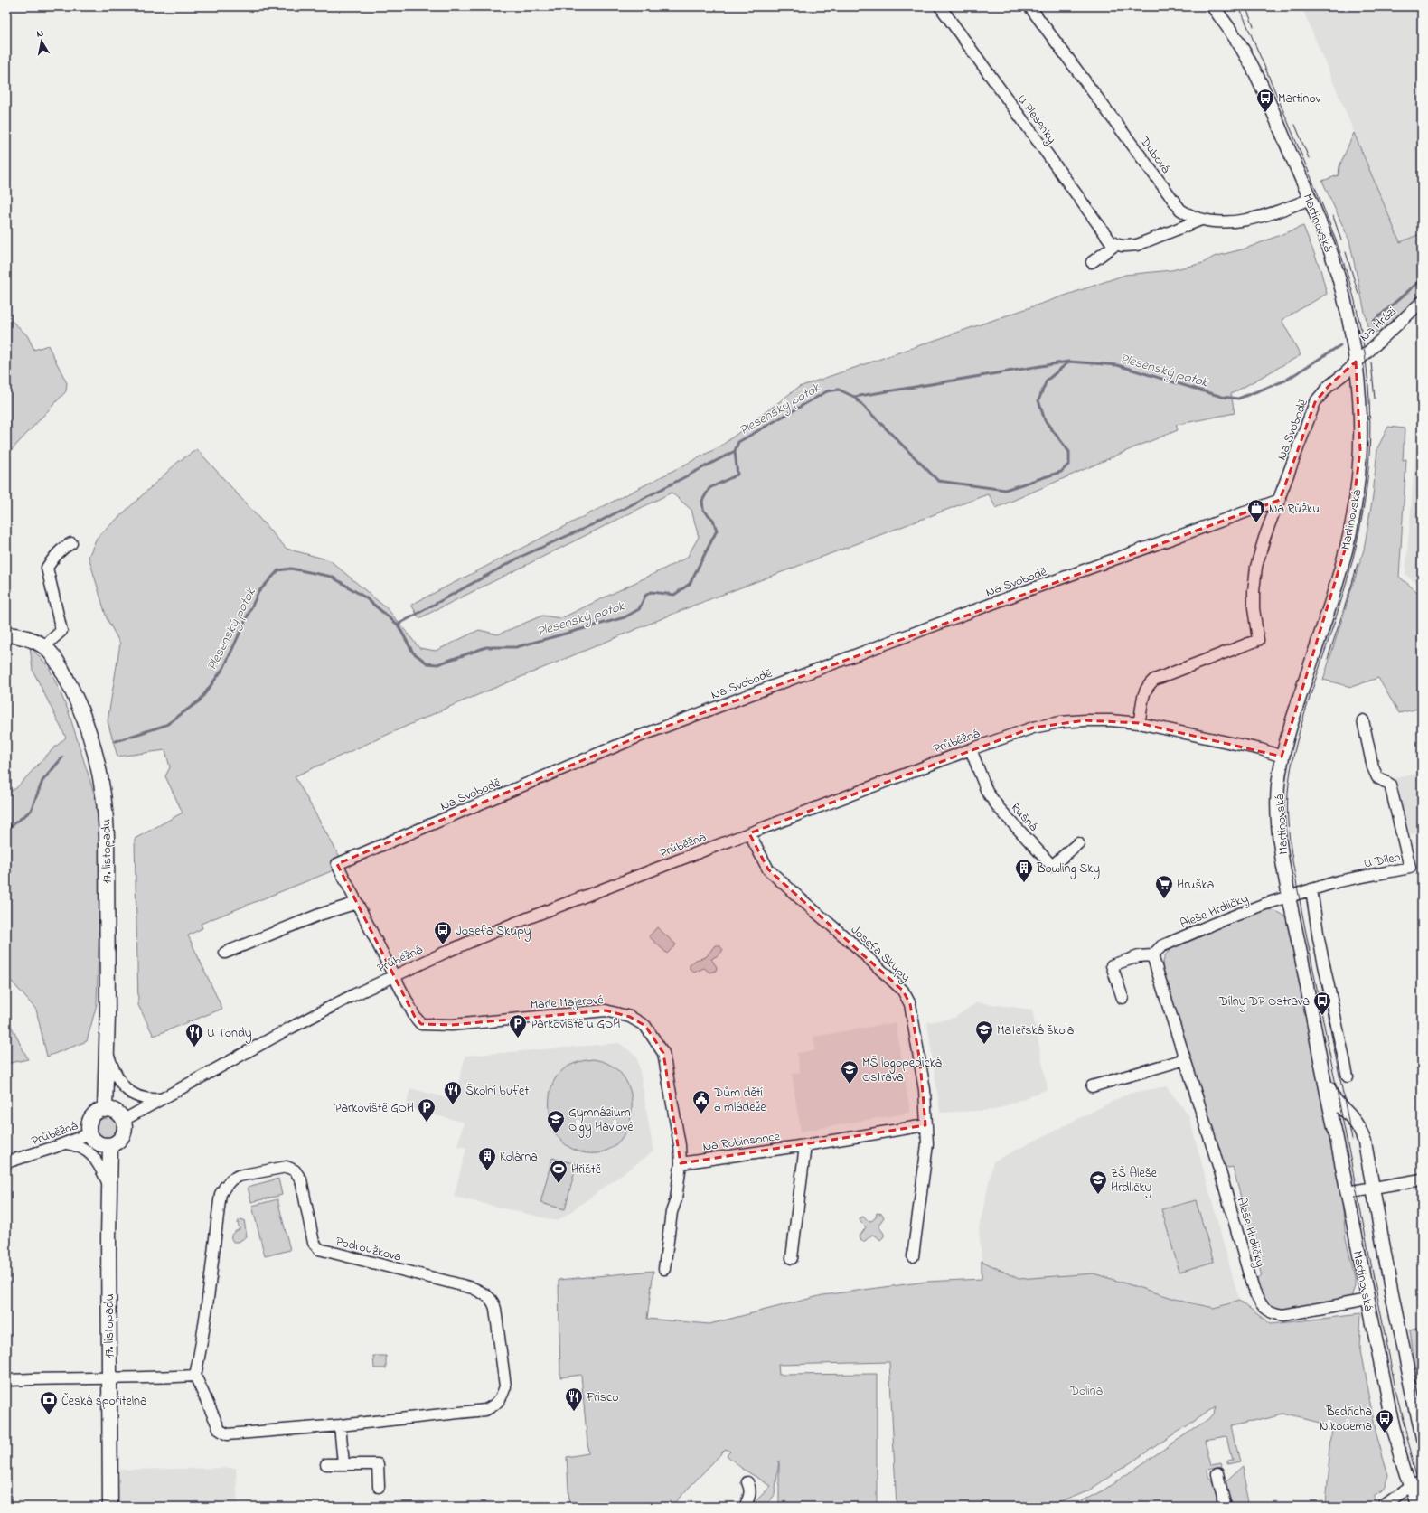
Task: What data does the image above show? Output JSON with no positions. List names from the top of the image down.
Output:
{
  "streets": {
    "main road": ["17. listopadu"],
    "street": [
      "U Plesenky",
      "Dubová",
      "Martinovská",
      "Na Hrázi",
      "Na Svobodě",
      "Průběžná",
      "Rušná",
      "U Dílen",
      "Aleše Hrdličky",
      "Josefa Skupy",
      "Marie Majerové",
      "Na Robinsonce",
      "Podroužkova"
    ]
  },
  "crossings": [
    ["Dubová", "Martinovská"],
    ["Martinovská", "Na Hrázi"],
    ["Martinovská", "Na Svobodě"],
    ["Martinovská", "Průběžná"],
    ["Martinovská", "U Dílen"],
    ["Martinovská", "Aleše Hrdličky"],
    ["Na Hrázi", "Na Svobodě"],
    ["Na Svobodě", "Průběžná"],
    ["Na Svobodě", "Marie Majerové"],
    ["Průběžná", "Rušná"],
    ["Průběžná", "17. listopadu"],
    ["Průběžná", "Josefa Skupy"],
    ["Průběžná", "Marie Majerové"],
    ["U Dílen", "Aleše Hrdličky"],
    ["Josefa Skupy", "Na Robinsonce"],
    ["Marie Majerové", "Na Robinsonce"]
  ],
  "water": ["Plesenský potok"],
  "parks": ["Dolina"],
  "places": {
    "bus stop": [
      "Martinov",
      "Josefa Skupy",
      "Dílny DP Ostrava",
      "Bedřicha Nikodema"
    ],
    "shop": ["Na Růžku"],
    "building": ["Bowling Sky", "Kolárna"],
    "supermarket": ["Hruška"],
    "parking": ["Parkoviště u GOH", "Parkoviště GOH"],
    "school or university": [
      "Mateřská škola",
      "MŠ logopedická Ostrava",
      "Gymnázium Olgy Havlové",
      "ZŠ Aleše Hrdličky"
    ],
    "restaurant": ["U Tondy", "Školní bufet", "Frisco"],
    "public building": ["Dům dětí a mládeže"],
    "sports": ["Hřiště"],
    "bank": ["Česká spořitelna"]
  },
  "north": "top"
}
